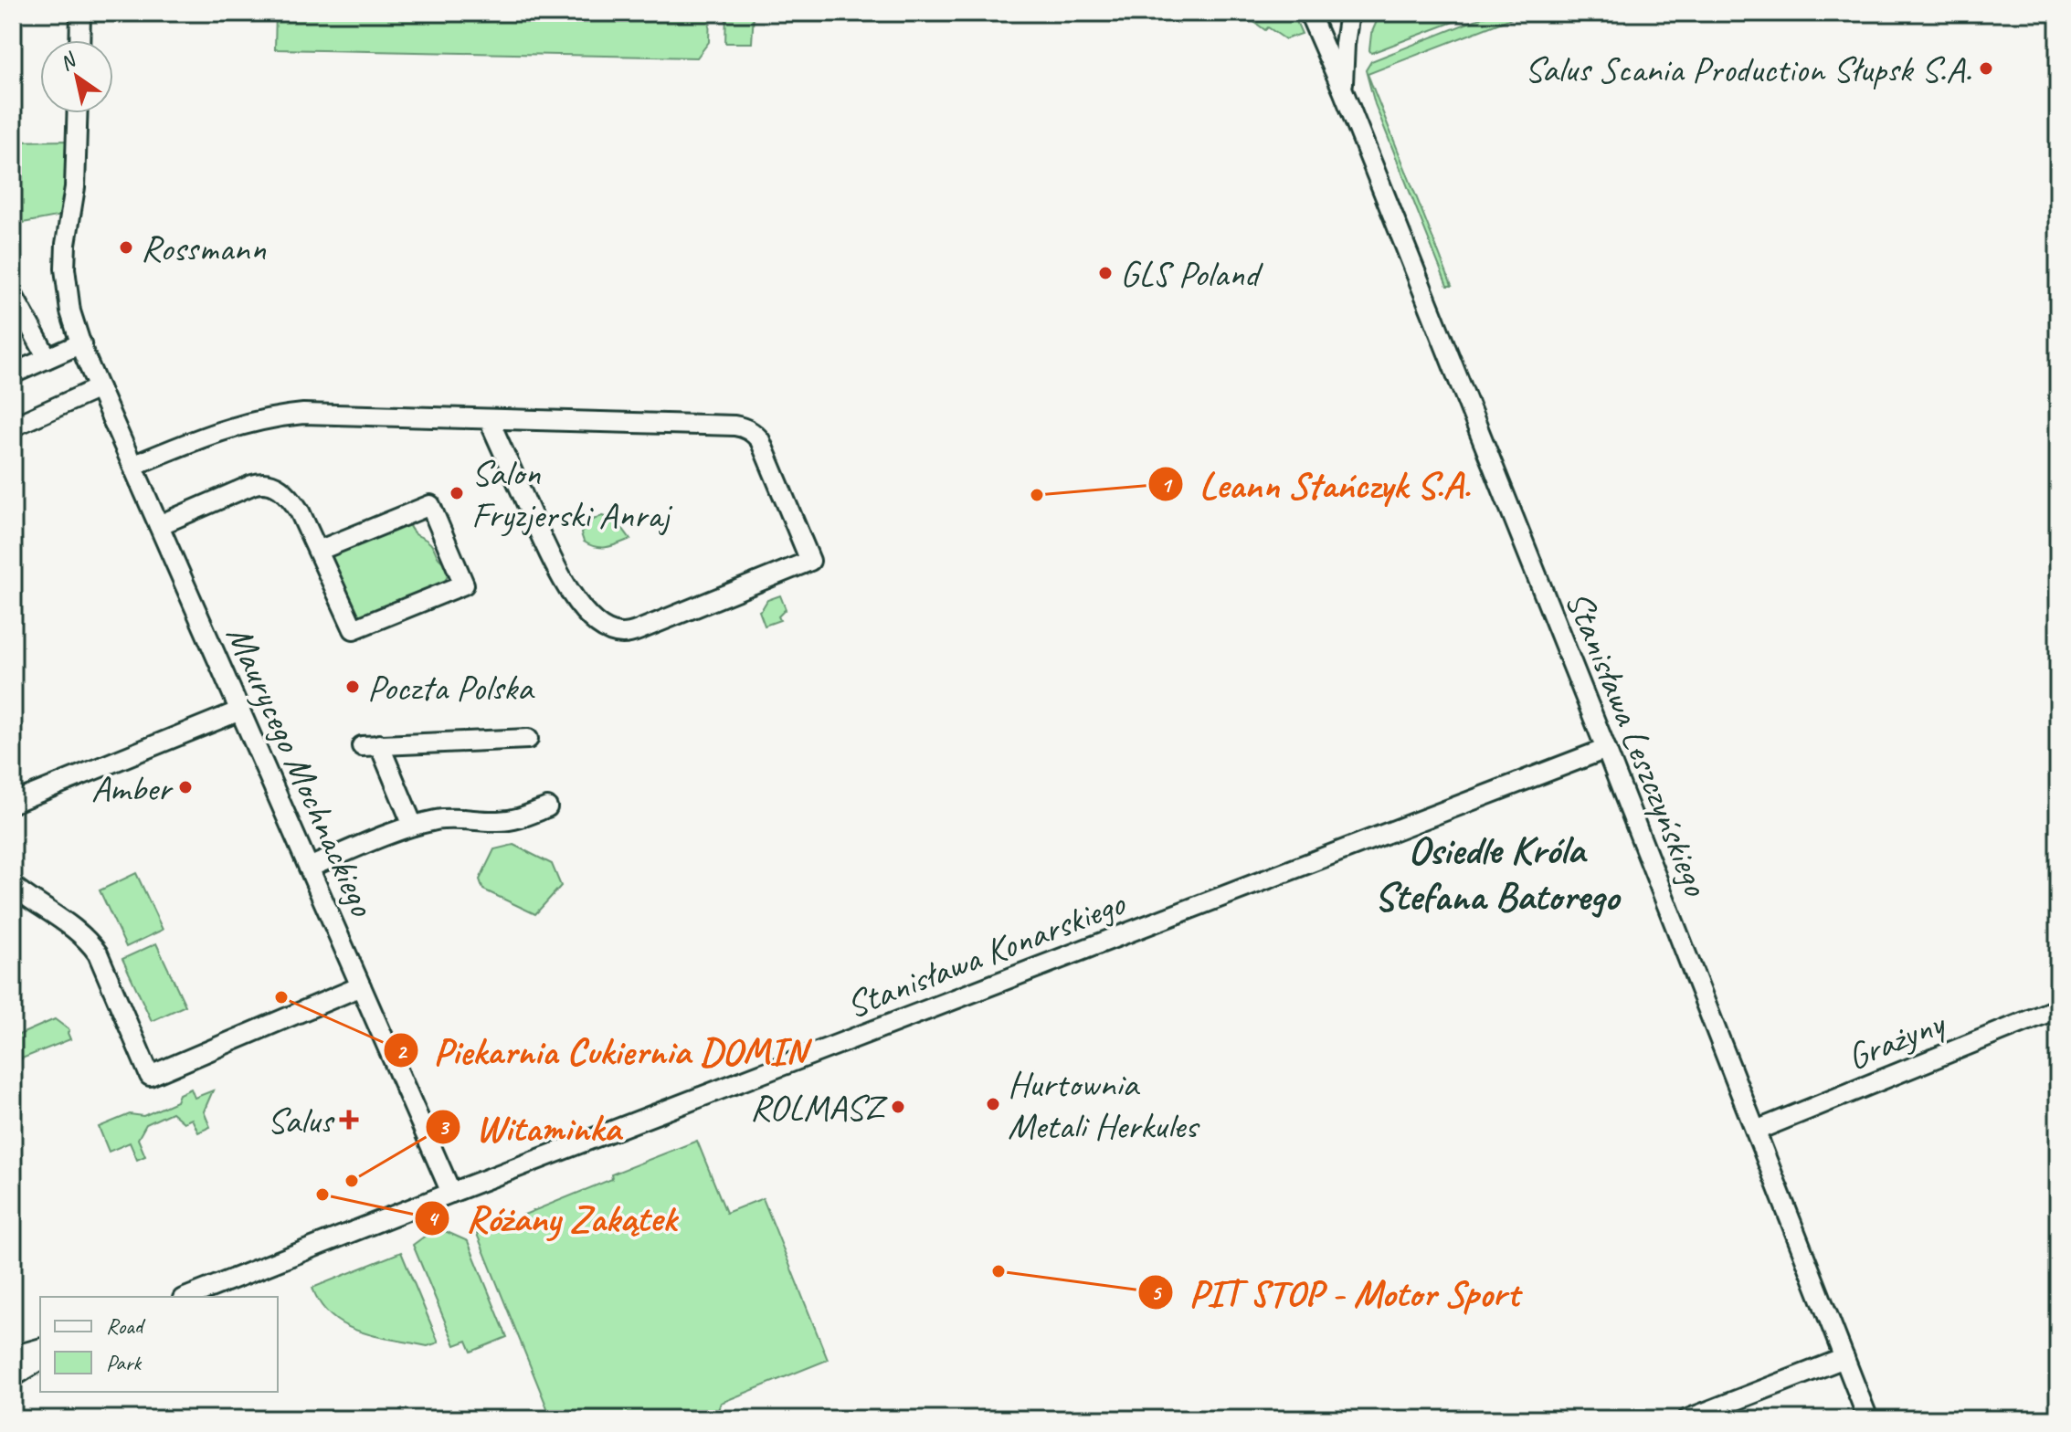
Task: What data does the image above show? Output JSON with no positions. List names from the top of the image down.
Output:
{
  "streets": {
    "street": [
      "Stanisława Leszczyńskiego",
      "Maurycego Mochnackiego",
      "Stanisława Konarskiego",
      "Grażyny"
    ]
  },
  "crossings": [
    ["Stanisława Leszczyńskiego", "Stanisława Konarskiego"],
    ["Stanisława Leszczyńskiego", "Grażyny"],
    ["Maurycego Mochnackiego", "Stanisława Konarskiego"]
  ],
  "districts": ["Osiedle Króla Stefana Batorego"],
  "places": {
    "other": [
      "Salus Scania Production Słupsk S.A.",
      "Rossmann",
      "GLS Poland",
      "Salon Fryzjerski Anraj",
      "Leann Stańczyk S.A.",
      "Poczta Polska",
      "Amber",
      "Piekarnia Cukiernia DOMIN",
      "Hurtownia Metali Herkules",
      "ROLMASZ",
      "Witaminka",
      "Różany Zakątek",
      "PIT STOP - Motor Sport"
    ],
    "health": ["Salus"]
  },
  "legend": ["Road", "Park"],
  "north": "top left"
}
